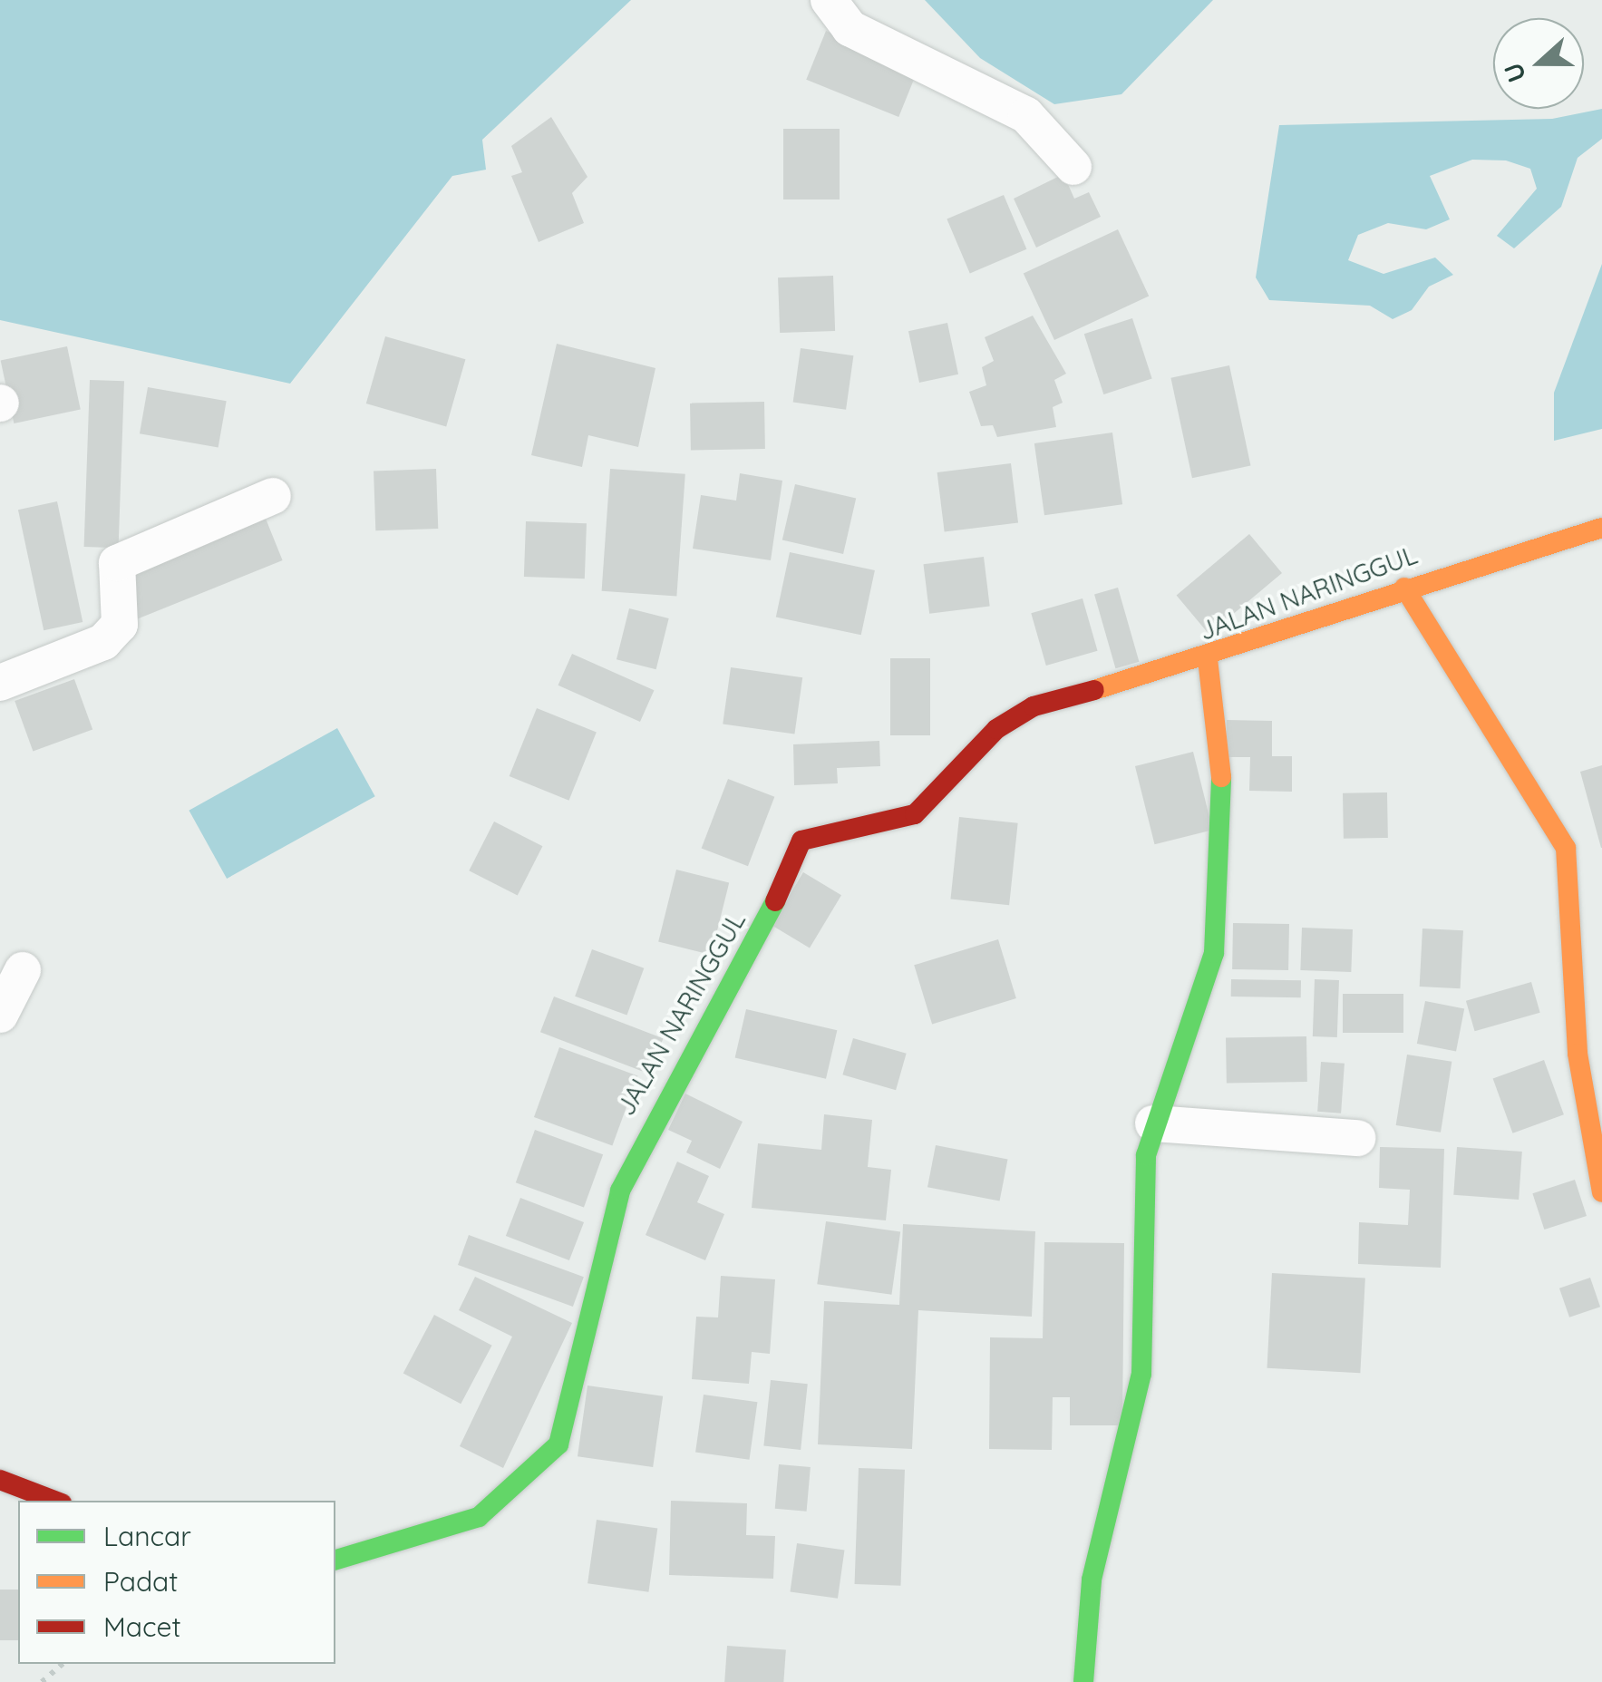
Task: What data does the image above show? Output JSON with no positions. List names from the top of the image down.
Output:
{
  "streets": {
    "street": ["JALAN NARINGGUL"]
  },
  "legend": ["Lancar", "Padat", "Macet"],
  "north": "left"
}
